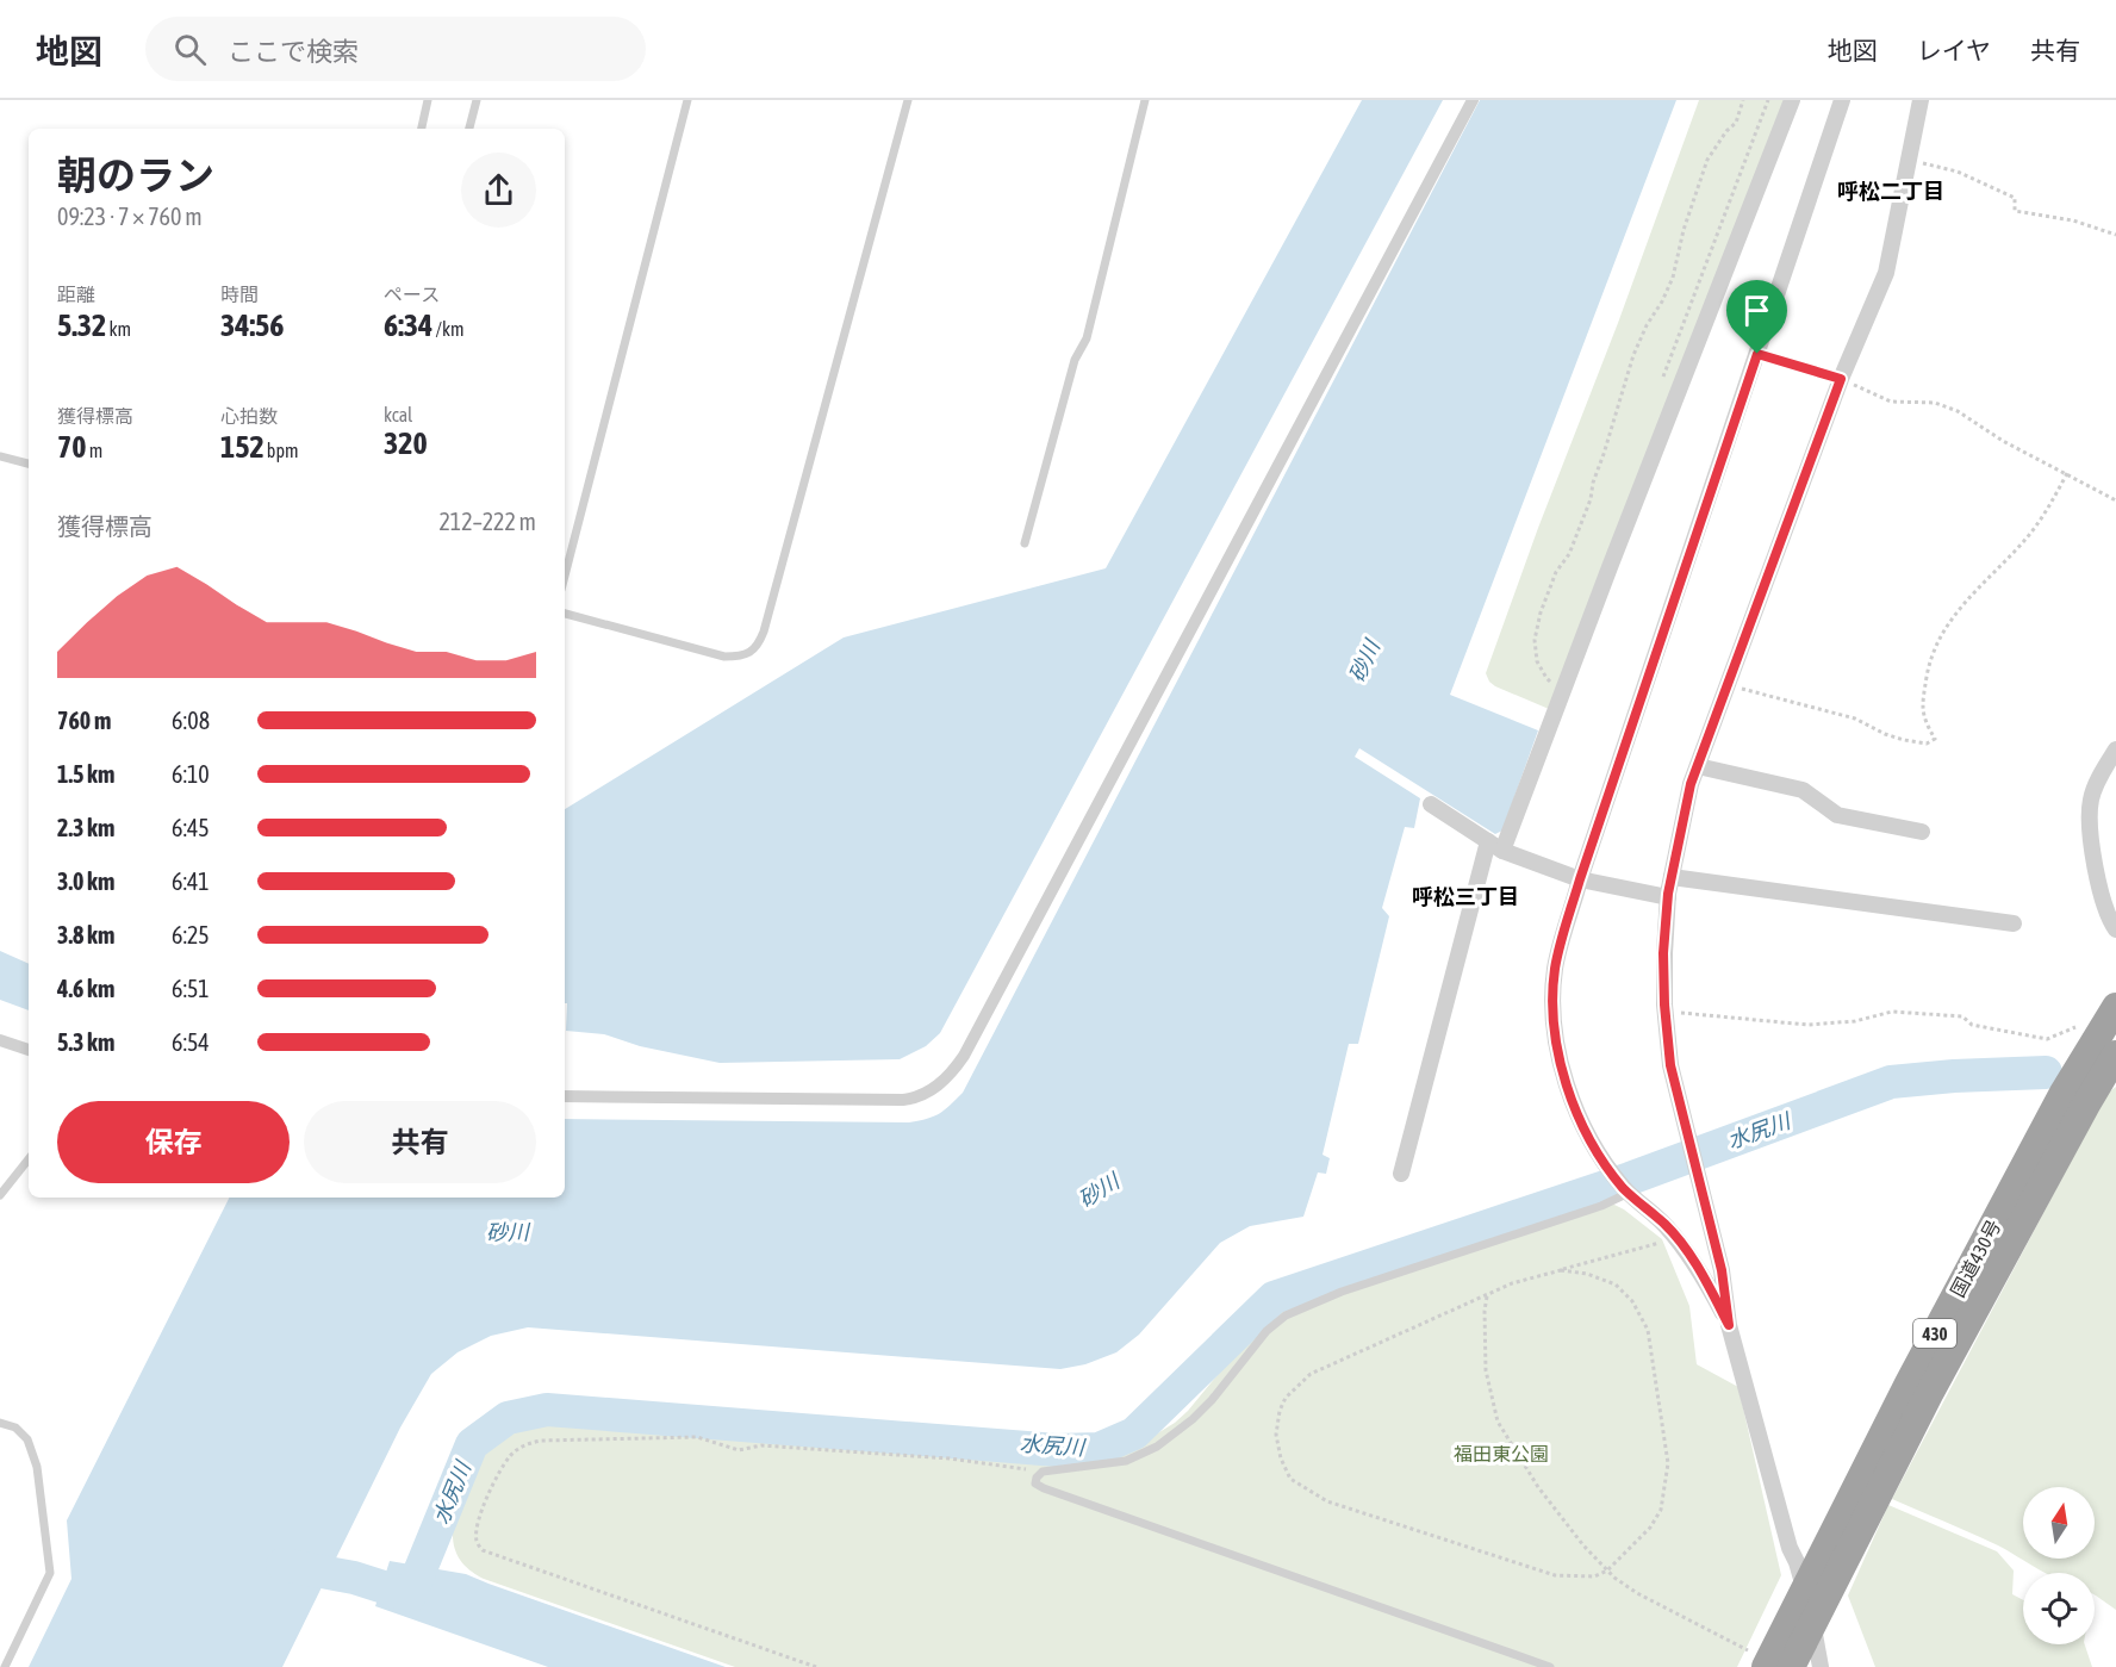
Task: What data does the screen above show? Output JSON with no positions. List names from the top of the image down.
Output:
{
  "streets": {
    "highway": ["国道430号", "430"]
  },
  "districts": ["呼松二丁目", "呼松三丁目"],
  "water": ["砂川", "水尻川"],
  "parks": ["福田東公園"],
  "north": "top",
  "page": {
    "header": "地図",
    "search": "ここで検索",
    "nav": ["地図", "レイヤ", "共有"],
    "heading": ["朝のラン", "09:23 · 7 × 760 m"],
    "stats": [
      ["距離", "5.32 km"],
      ["時間", "34:56"],
      ["ペース", "6:34 /km"],
      ["獲得標高", "70 m"],
      ["心拍数", "152 bpm"],
      ["kcal", "320"]
    ],
    "chart": ["獲得標高", "212–222 m"],
    "list": [
      {
        "name": "760 m",
        "note": "6:08"
      },
      {
        "name": "1.5 km",
        "note": "6:10"
      },
      {
        "name": "2.3 km",
        "note": "6:45"
      },
      {
        "name": "3.0 km",
        "note": "6:41"
      },
      {
        "name": "3.8 km",
        "note": "6:25"
      },
      {
        "name": "4.6 km",
        "note": "6:51"
      },
      {
        "name": "5.3 km",
        "note": "6:54"
      }
    ],
    "buttons": ["保存", "共有"]
  }
}
